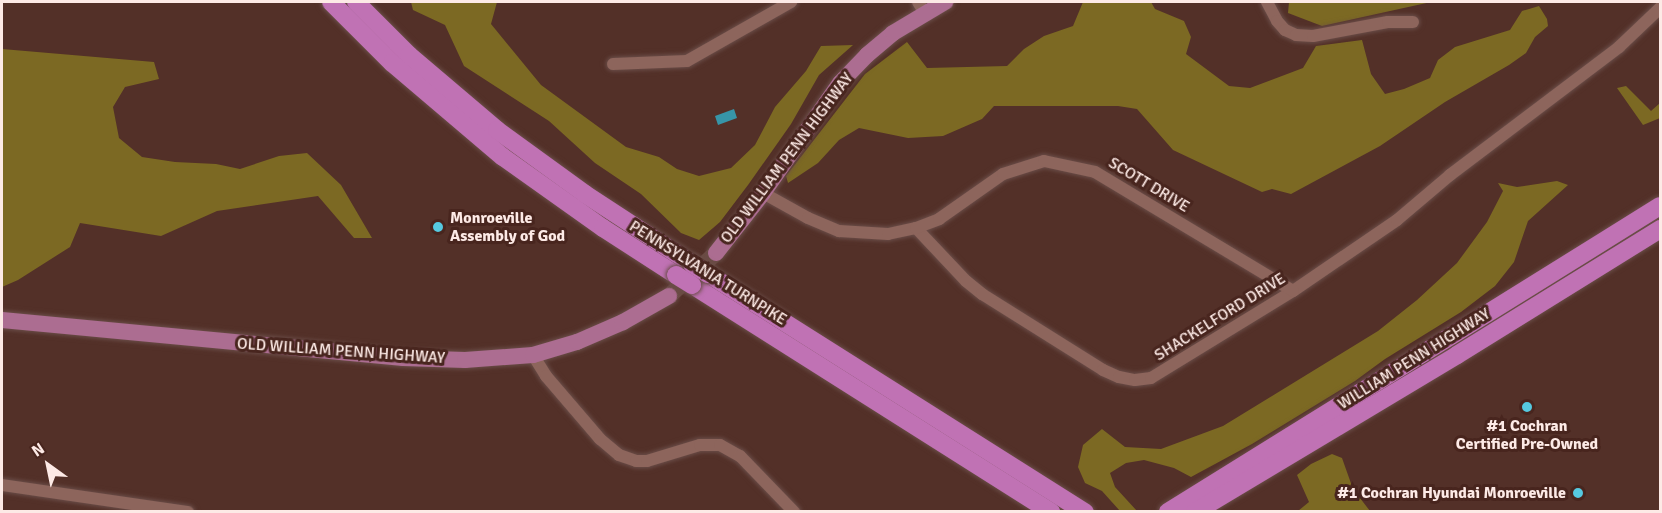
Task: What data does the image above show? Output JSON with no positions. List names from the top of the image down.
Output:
{
  "streets": {
    "highway": ["PENNSYLVANIA TURNPIKE", "WILLIAM PENN HIGHWAY"],
    "main road": ["OLD WILLIAM PENN HIGHWAY"],
    "street": ["SCOTT DRIVE", "SHACKELFORD DRIVE"]
  },
  "crossings": [
    ["SCOTT DRIVE", "SHACKELFORD DRIVE"]
  ],
  "places": ["Monroeville Assembly of God", "#1 Cochran Certified Pre-Owned", "#1 Cochran Hyundai Monroeville"],
  "north": "top left"
}
